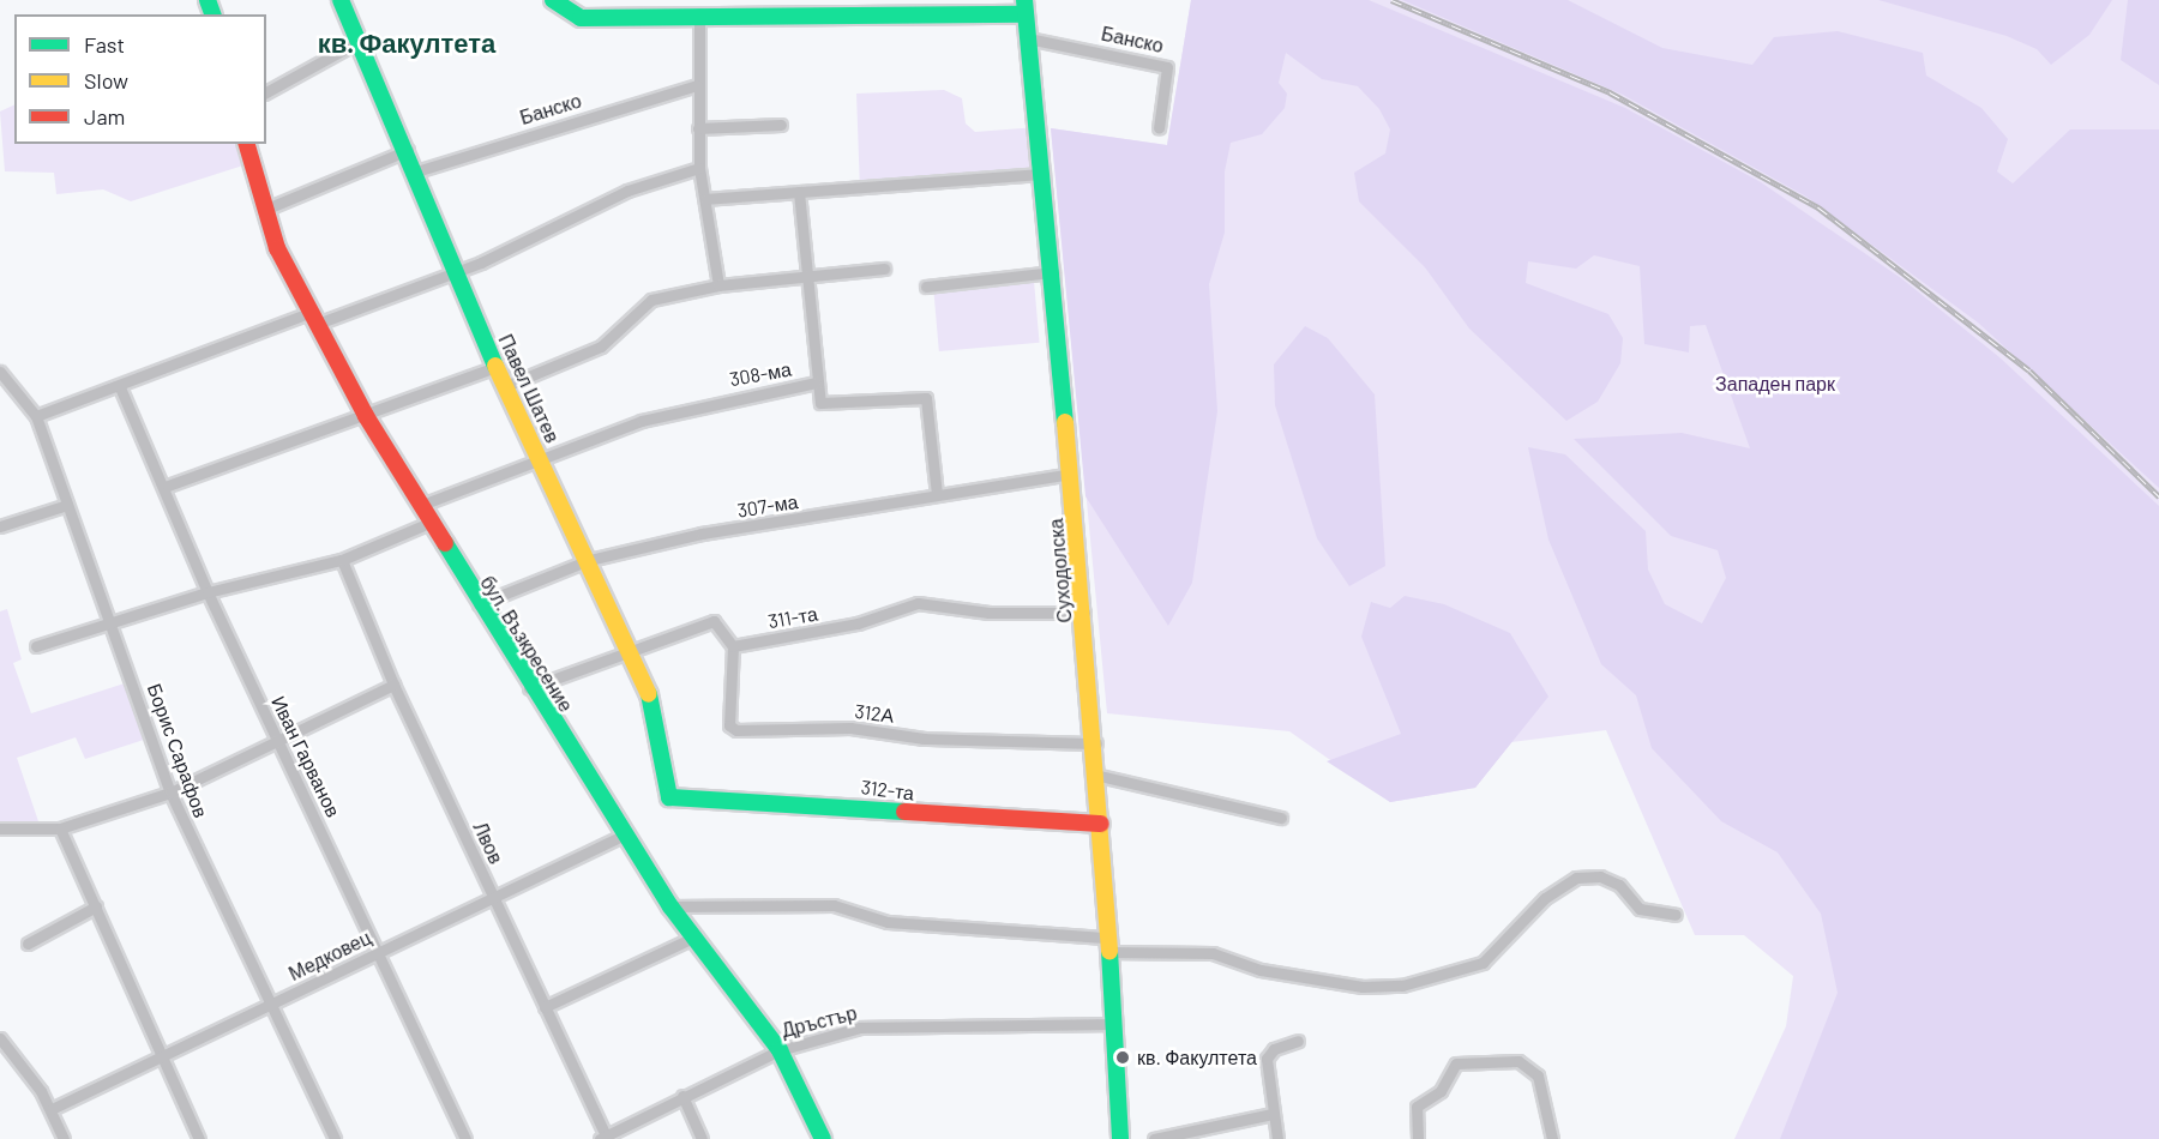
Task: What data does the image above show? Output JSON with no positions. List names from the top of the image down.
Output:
{
  "streets": {
    "street": [
      "Банско",
      "308-ма",
      "Павел Шатев",
      "307-ма",
      "Суходолска",
      "311-та",
      "бул. Възкресение",
      "312А",
      "Борис Сарафов",
      "Иван Гарванов",
      "312-та",
      "Лвов",
      "Медковец",
      "Дръстър"
    ]
  },
  "crossings": [
    ["Банско", "Павел Шатев"],
    ["Банско", "Суходолска"],
    ["308-ма", "Павел Шатев"],
    ["308-ма", "307-ма"],
    ["308-ма", "бул. Възкресение"],
    ["Павел Шатев", "307-ма"],
    ["Павел Шатев", "312-та"],
    ["307-ма", "Суходолска"],
    ["307-ма", "бул. Възкресение"],
    ["Суходолска", "311-та"],
    ["Суходолска", "312А"],
    ["Суходолска", "312-та"],
    ["Суходолска", "Дръстър"],
    ["311-та", "312А"],
    ["бул. Възкресение", "Медковец"],
    ["бул. Възкресение", "Дръстър"],
    ["Борис Сарафов", "Медковец"],
    ["Иван Гарванов", "Медковец"],
    ["Лвов", "Медковец"],
    ["Лвов", "Дръстър"]
  ],
  "districts": ["кв. Факултета"],
  "parks": ["Западен парк"],
  "places": ["кв. Факултета"],
  "legend": ["Fast", "Slow", "Jam"]
}
